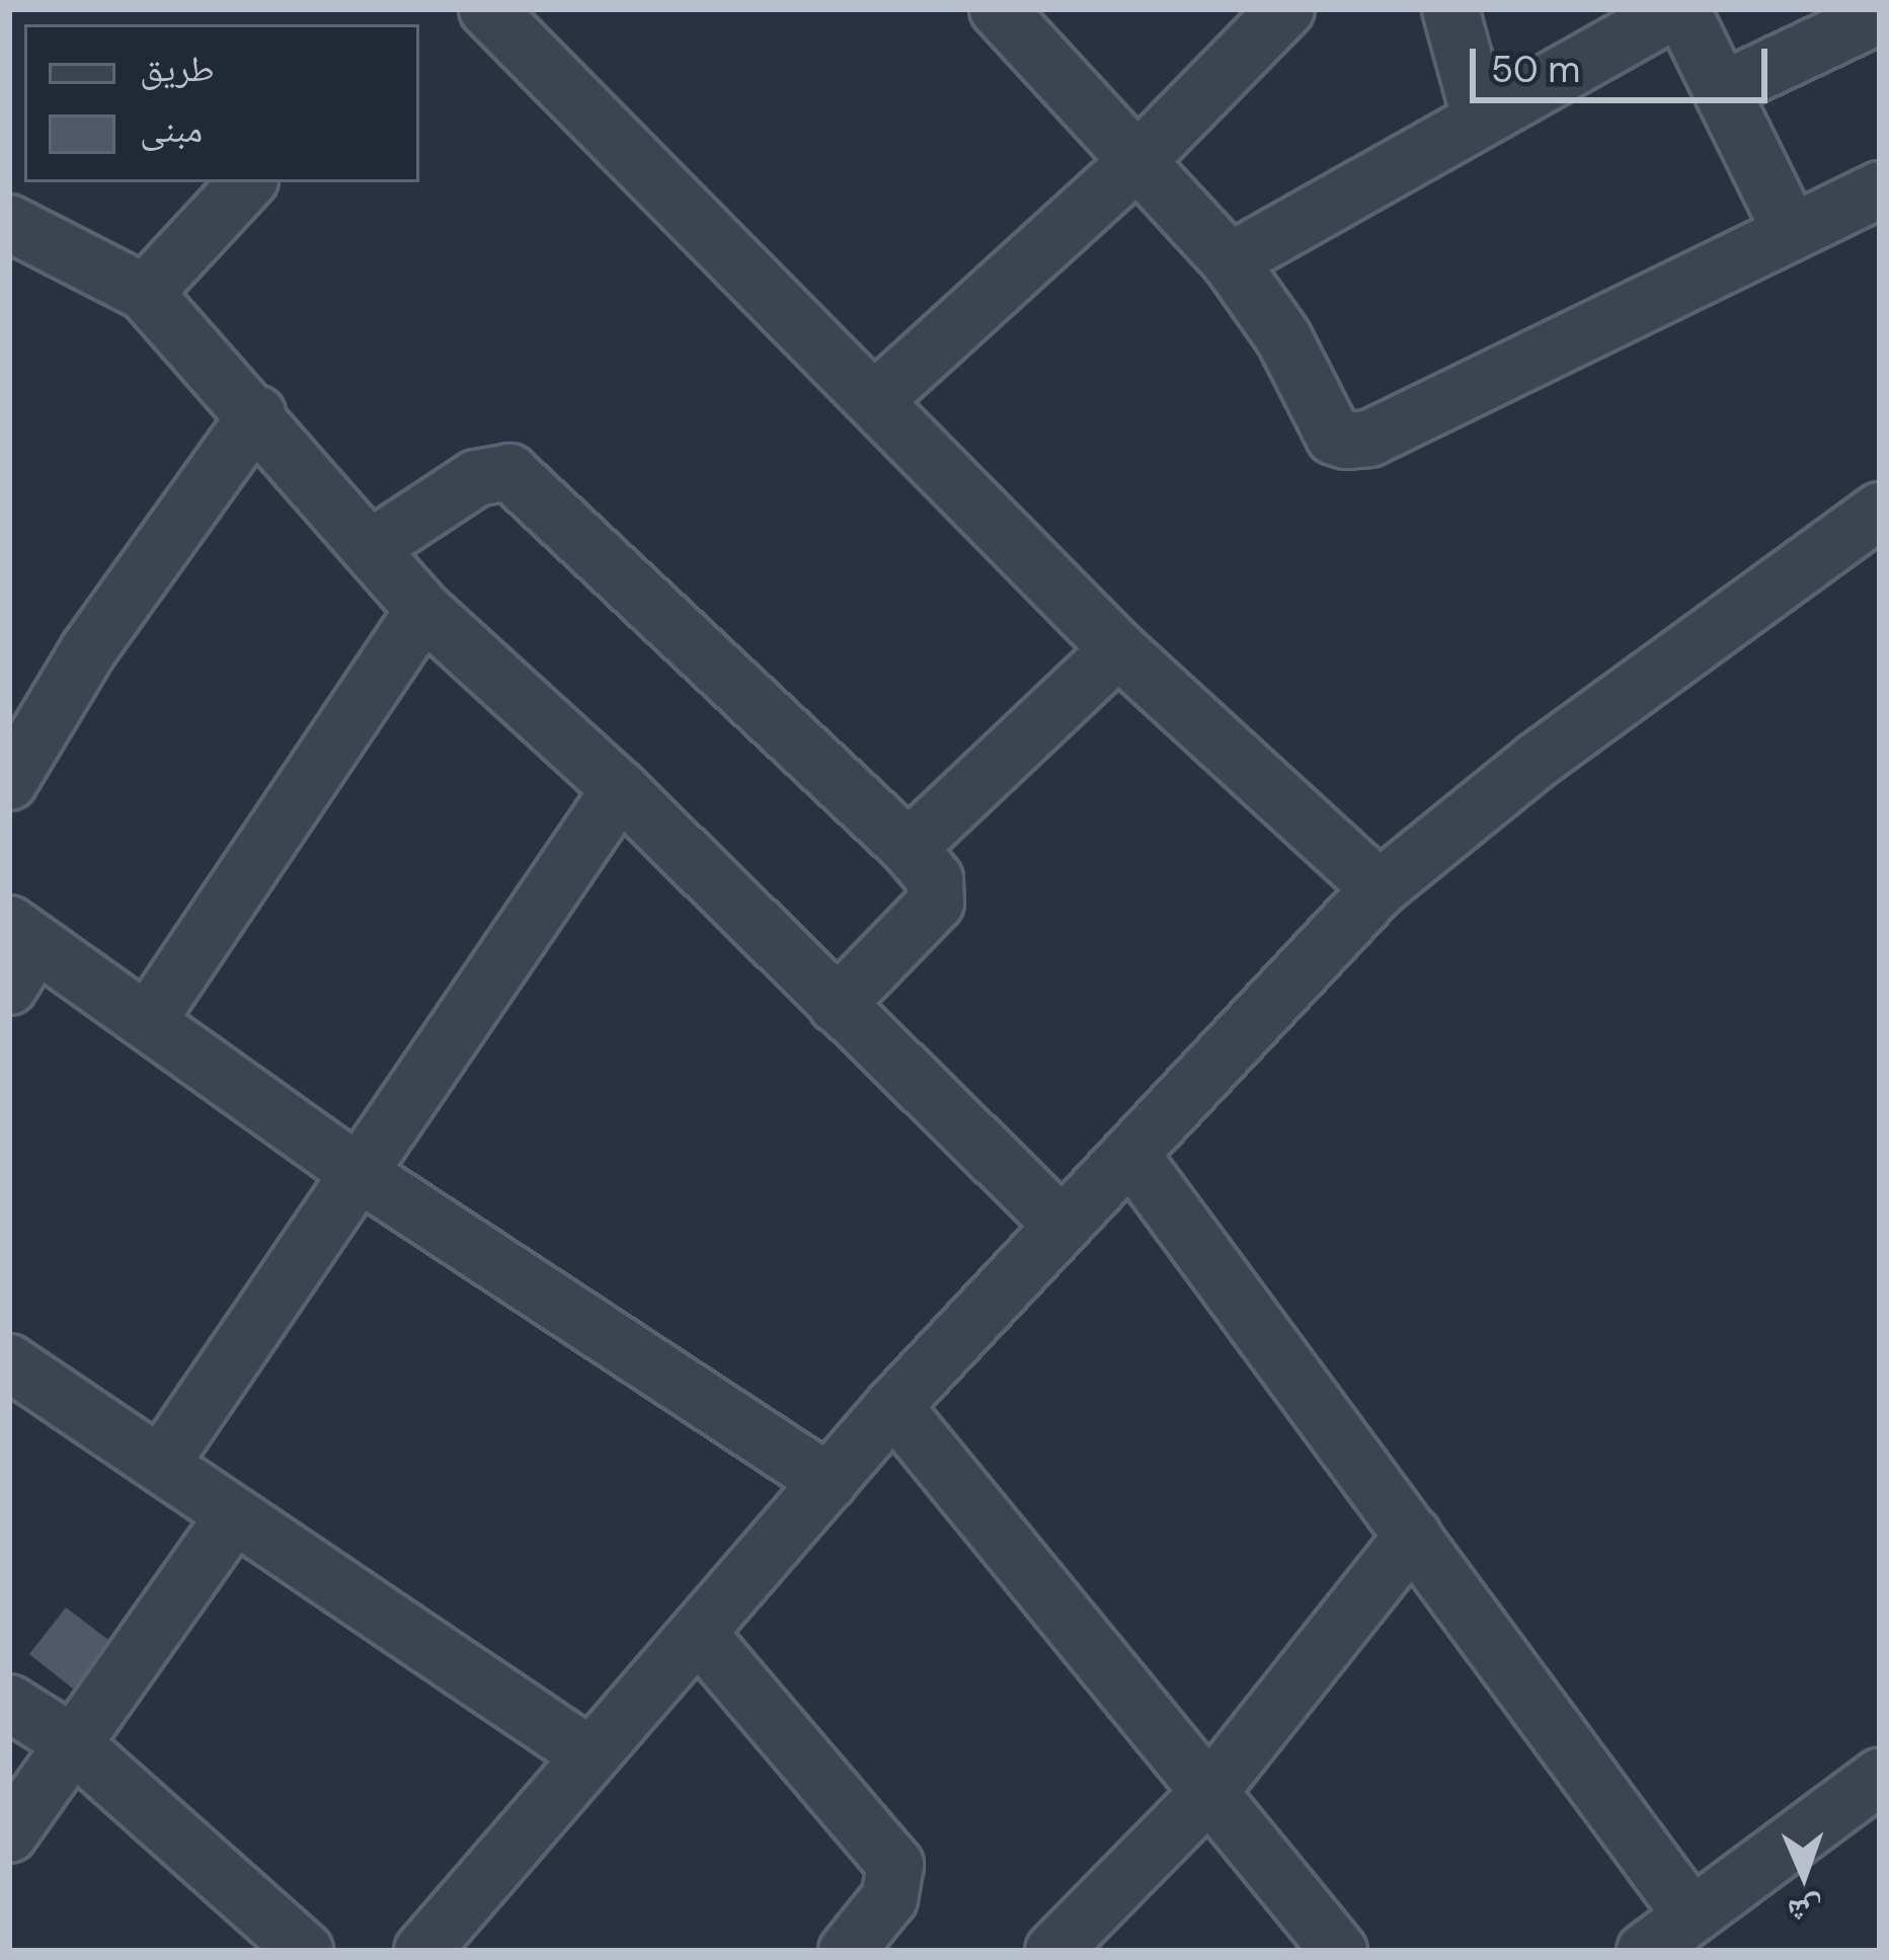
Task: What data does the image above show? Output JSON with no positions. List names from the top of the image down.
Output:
{
  "legend": ["طريق", "مبنى"],
  "scale_bar": "50 m",
  "north": "bottom"
}
